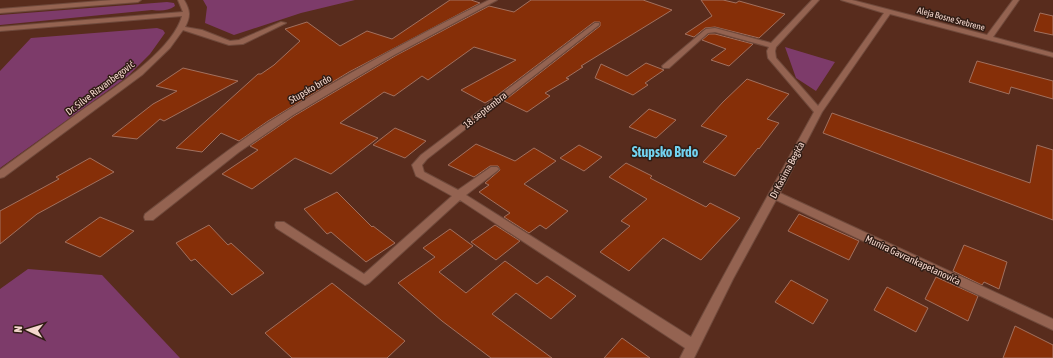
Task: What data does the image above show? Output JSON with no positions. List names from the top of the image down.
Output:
{
  "streets": {
    "street": [
      "Aleja Bosne Srebrene",
      "Dr. Silve Rizvanbegović",
      "Stupsko brdo",
      "18. septembra",
      "Dr Kasima Begića",
      "Munira Gavrankapetanovića"
    ]
  },
  "crossings": [
    ["Aleja Bosne Srebrene", "Dr Kasima Begića"],
    ["18. septembra", "Dr Kasima Begića"],
    ["Dr Kasima Begića", "Munira Gavrankapetanovića"]
  ],
  "districts": ["Stupsko Brdo"],
  "north": "left"
}
